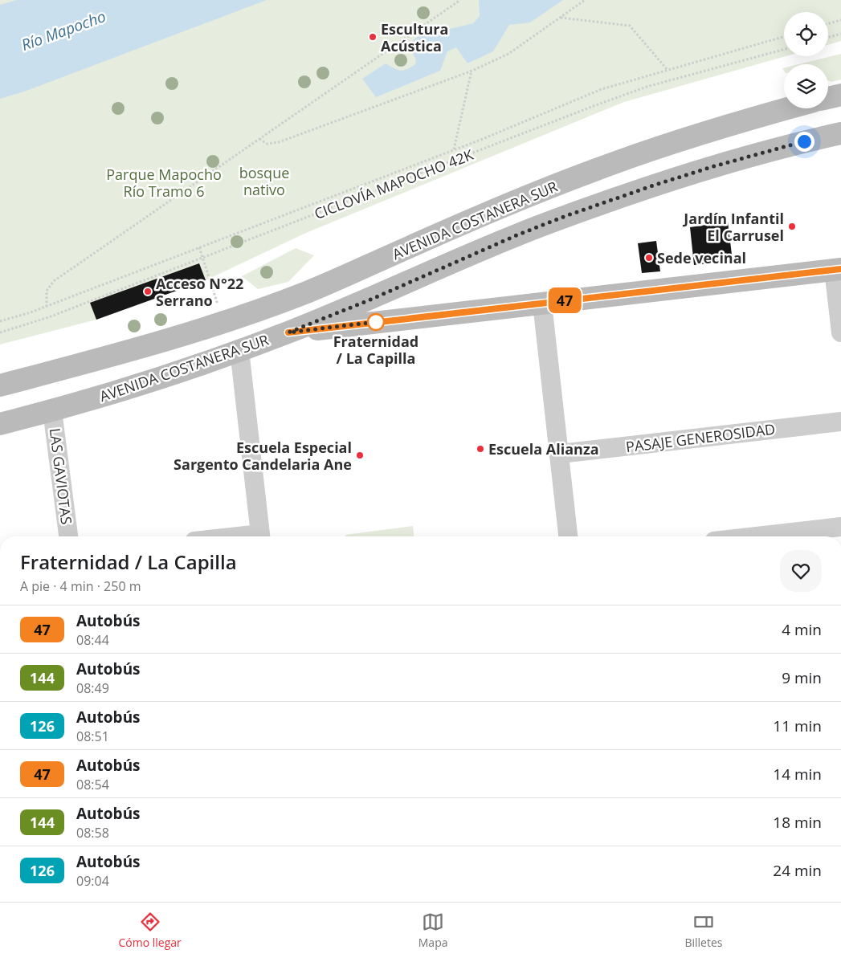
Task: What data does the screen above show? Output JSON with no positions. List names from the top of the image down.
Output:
{
  "streets": {
    "street": ["AVENIDA COSTANERA SUR", "PASAJE GENEROSIDAD", "LAS GAVIOTAS"],
    "path": ["CICLOVÍA MAPOCHO 42K"]
  },
  "crossings": [
    ["AVENIDA COSTANERA SUR", "LAS GAVIOTAS"]
  ],
  "water": ["Río Mapocho"],
  "parks": ["bosque nativo", "Parque Mapocho Río Tramo 6"],
  "places": [
    "Escultura Acústica",
    "Jardín Infantil El Carrusel",
    "Sede vecinal",
    "Acceso N°22 Serrano",
    "Fraternidad / La Capilla",
    "Escuela Alianza",
    "Escuela Especial Sargento Candelaria Ane"
  ],
  "lines": ["bus line 47"],
  "page": {
    "on_map": "47",
    "heading": ["Fraternidad / La Capilla", "A pie · 4 min · 250 m"],
    "list": [
      {
        "mark": "47",
        "name": "Autobús",
        "note": "08:44",
        "value": "4 min"
      },
      {
        "mark": "144",
        "name": "Autobús",
        "note": "08:49",
        "value": "9 min"
      },
      {
        "mark": "126",
        "name": "Autobús",
        "note": "08:51",
        "value": "11 min"
      },
      {
        "mark": "47",
        "name": "Autobús",
        "note": "08:54",
        "value": "14 min"
      },
      {
        "mark": "144",
        "name": "Autobús",
        "note": "08:58",
        "value": "18 min"
      },
      {
        "mark": "126",
        "name": "Autobús",
        "note": "09:04",
        "value": "24 min"
      }
    ],
    "tabs": ["Cómo llegar", "Mapa", "Billetes"]
  }
}
